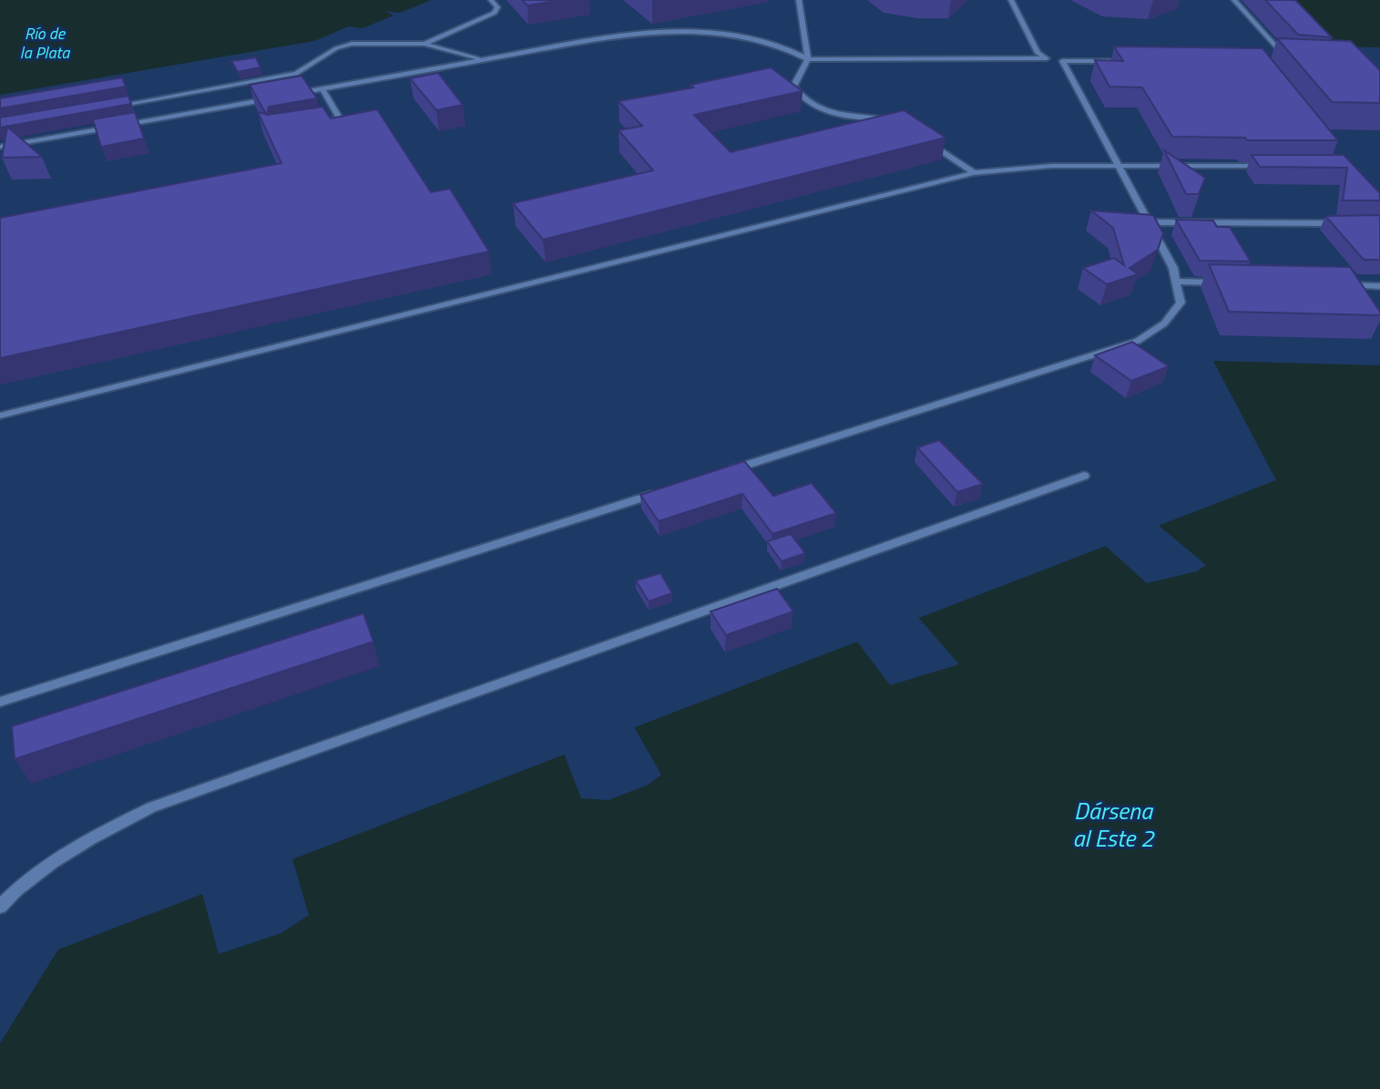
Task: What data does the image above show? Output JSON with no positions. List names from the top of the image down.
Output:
{
  "water": ["Río de la Plata", "Dársena al Este 2"]
}
